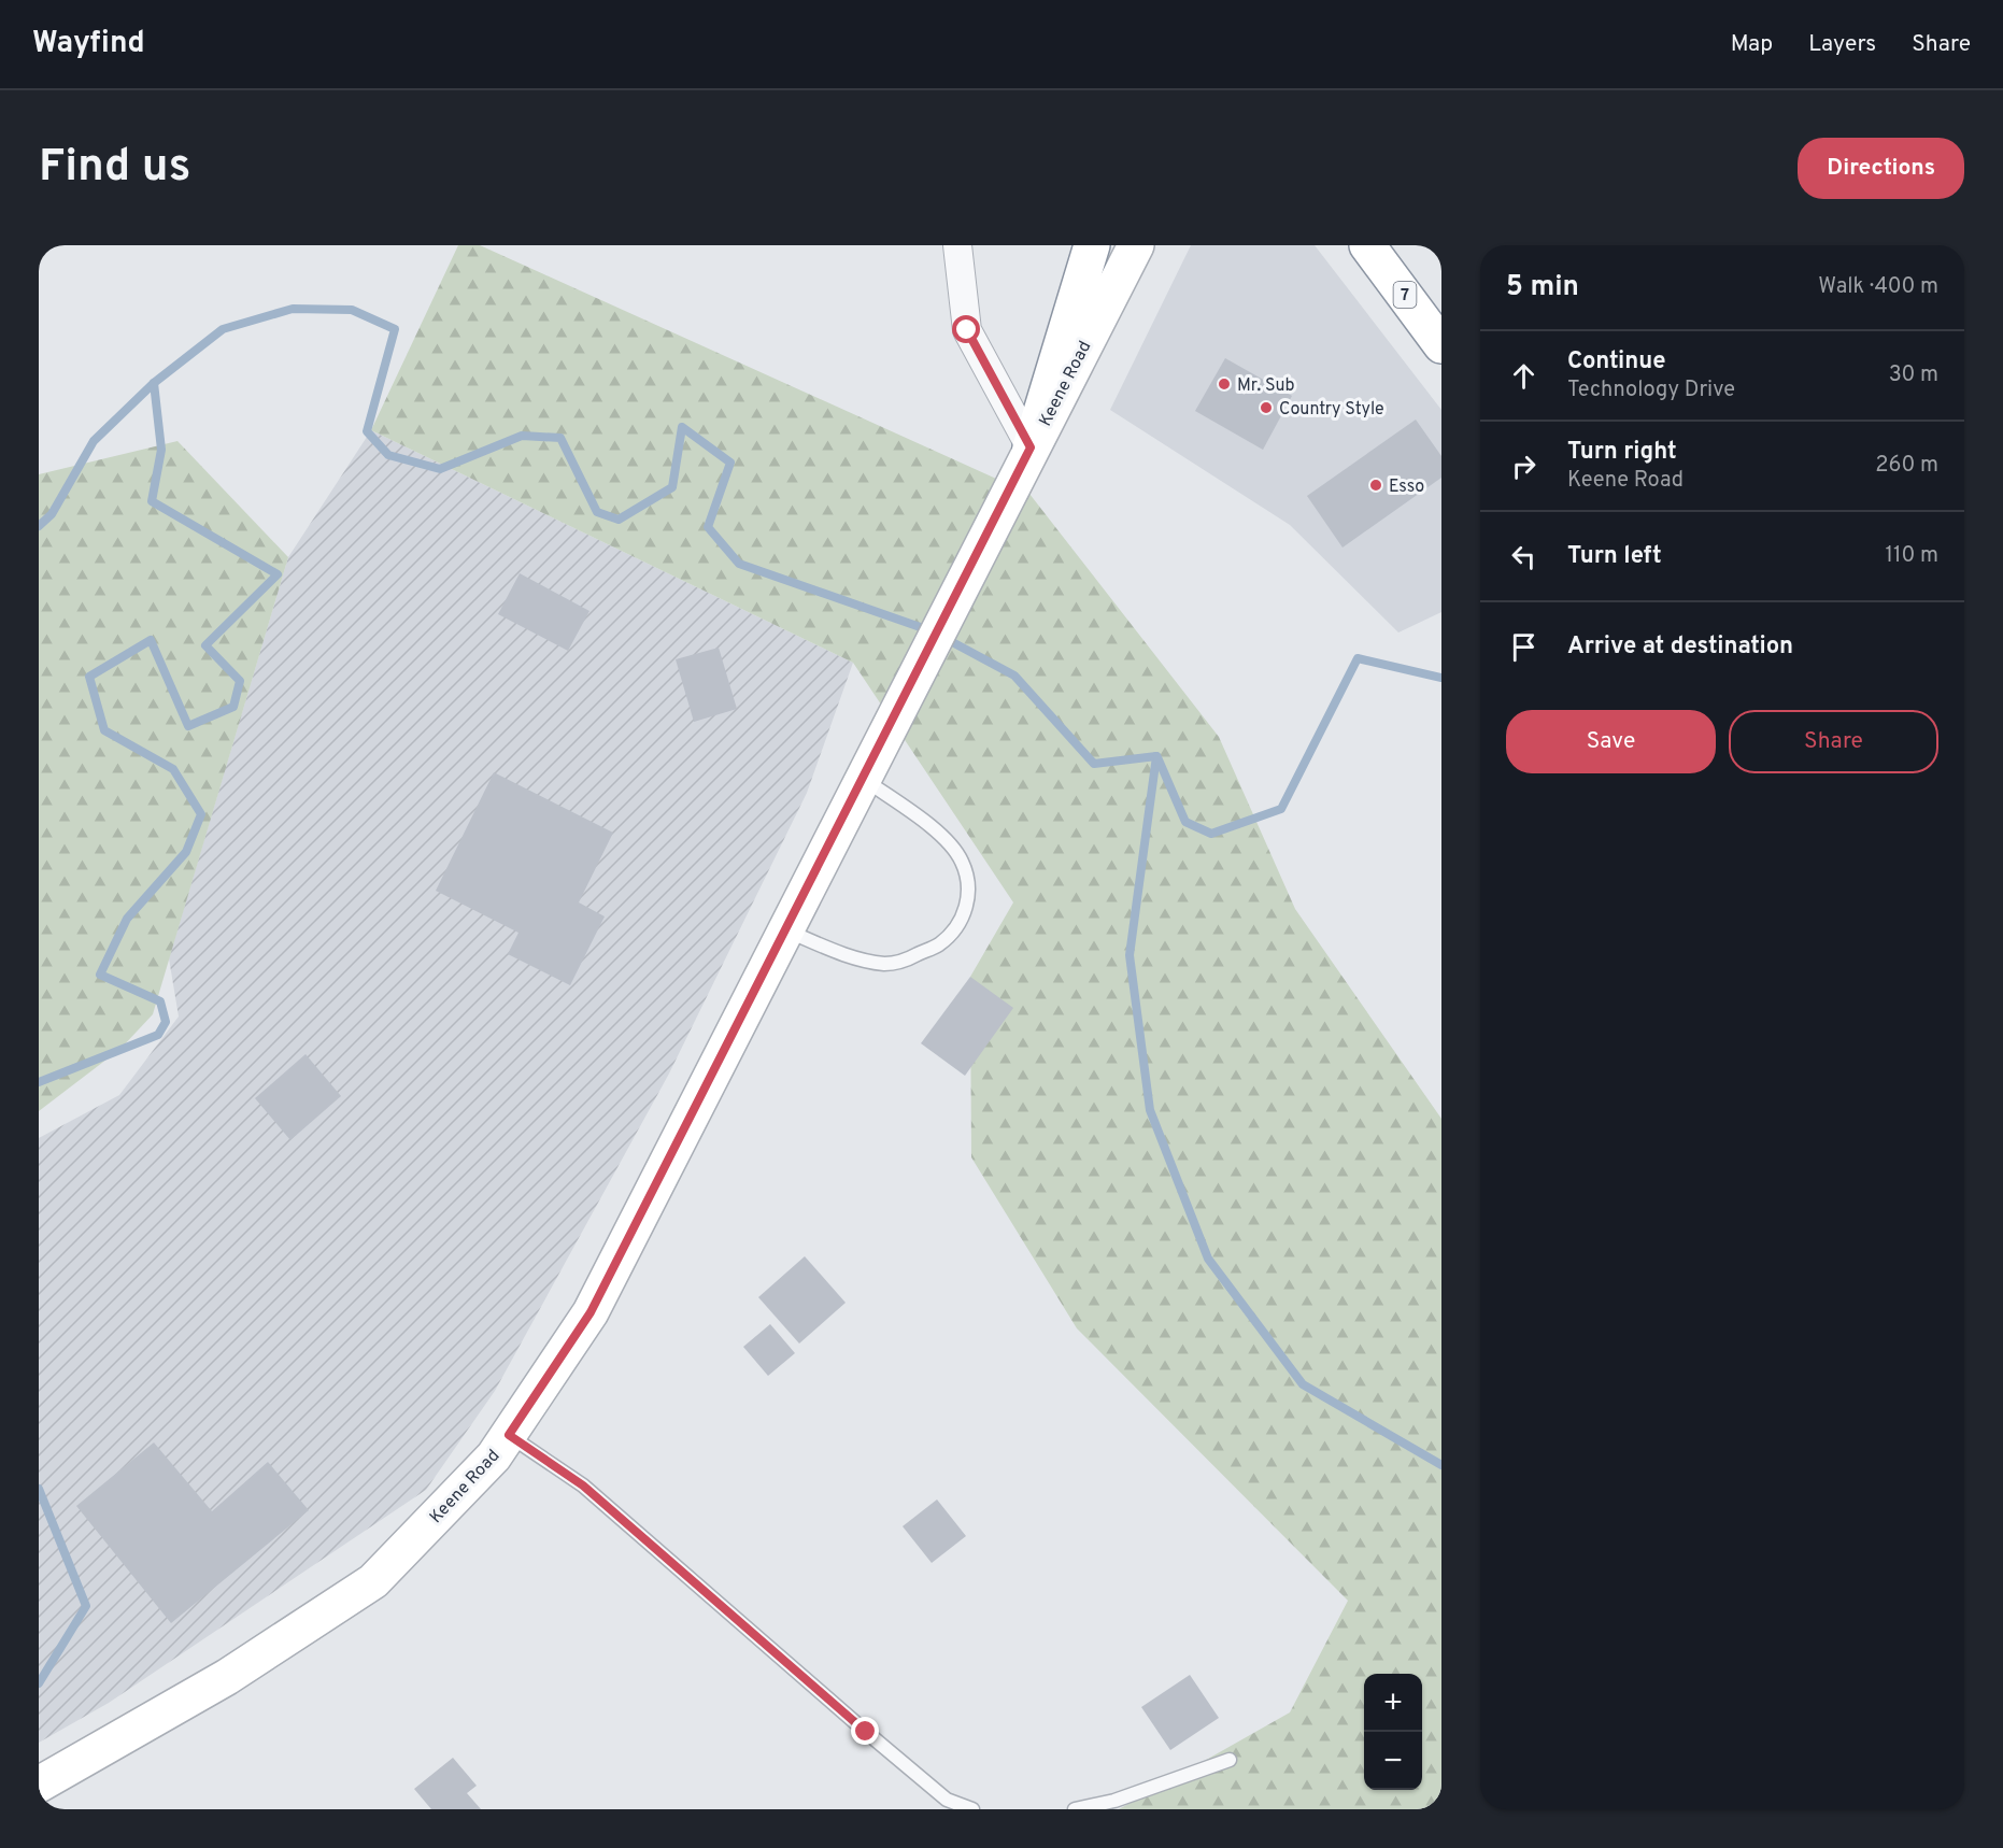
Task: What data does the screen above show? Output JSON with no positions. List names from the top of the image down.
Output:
{
  "streets": {
    "main road": ["7", "Keene Road"]
  },
  "places": ["Mr. Sub", "Country Style", "Esso"],
  "page": {
    "header": "Wayfind",
    "nav": ["Map", "Layers", "Share"],
    "buttons": [
      "Directions",
      ["Save", "Share"]
    ],
    "title": "Find us",
    "heading": ["5 min", "Walk · 400 m"],
    "list": [
      ["Continue", "Technology Drive", "30 m"],
      ["Turn right", "Keene Road", "260 m"],
      ["Turn left", "110 m"],
      "Arrive at destination"
    ],
    "map_buttons": ["+", "−"]
  }
}
